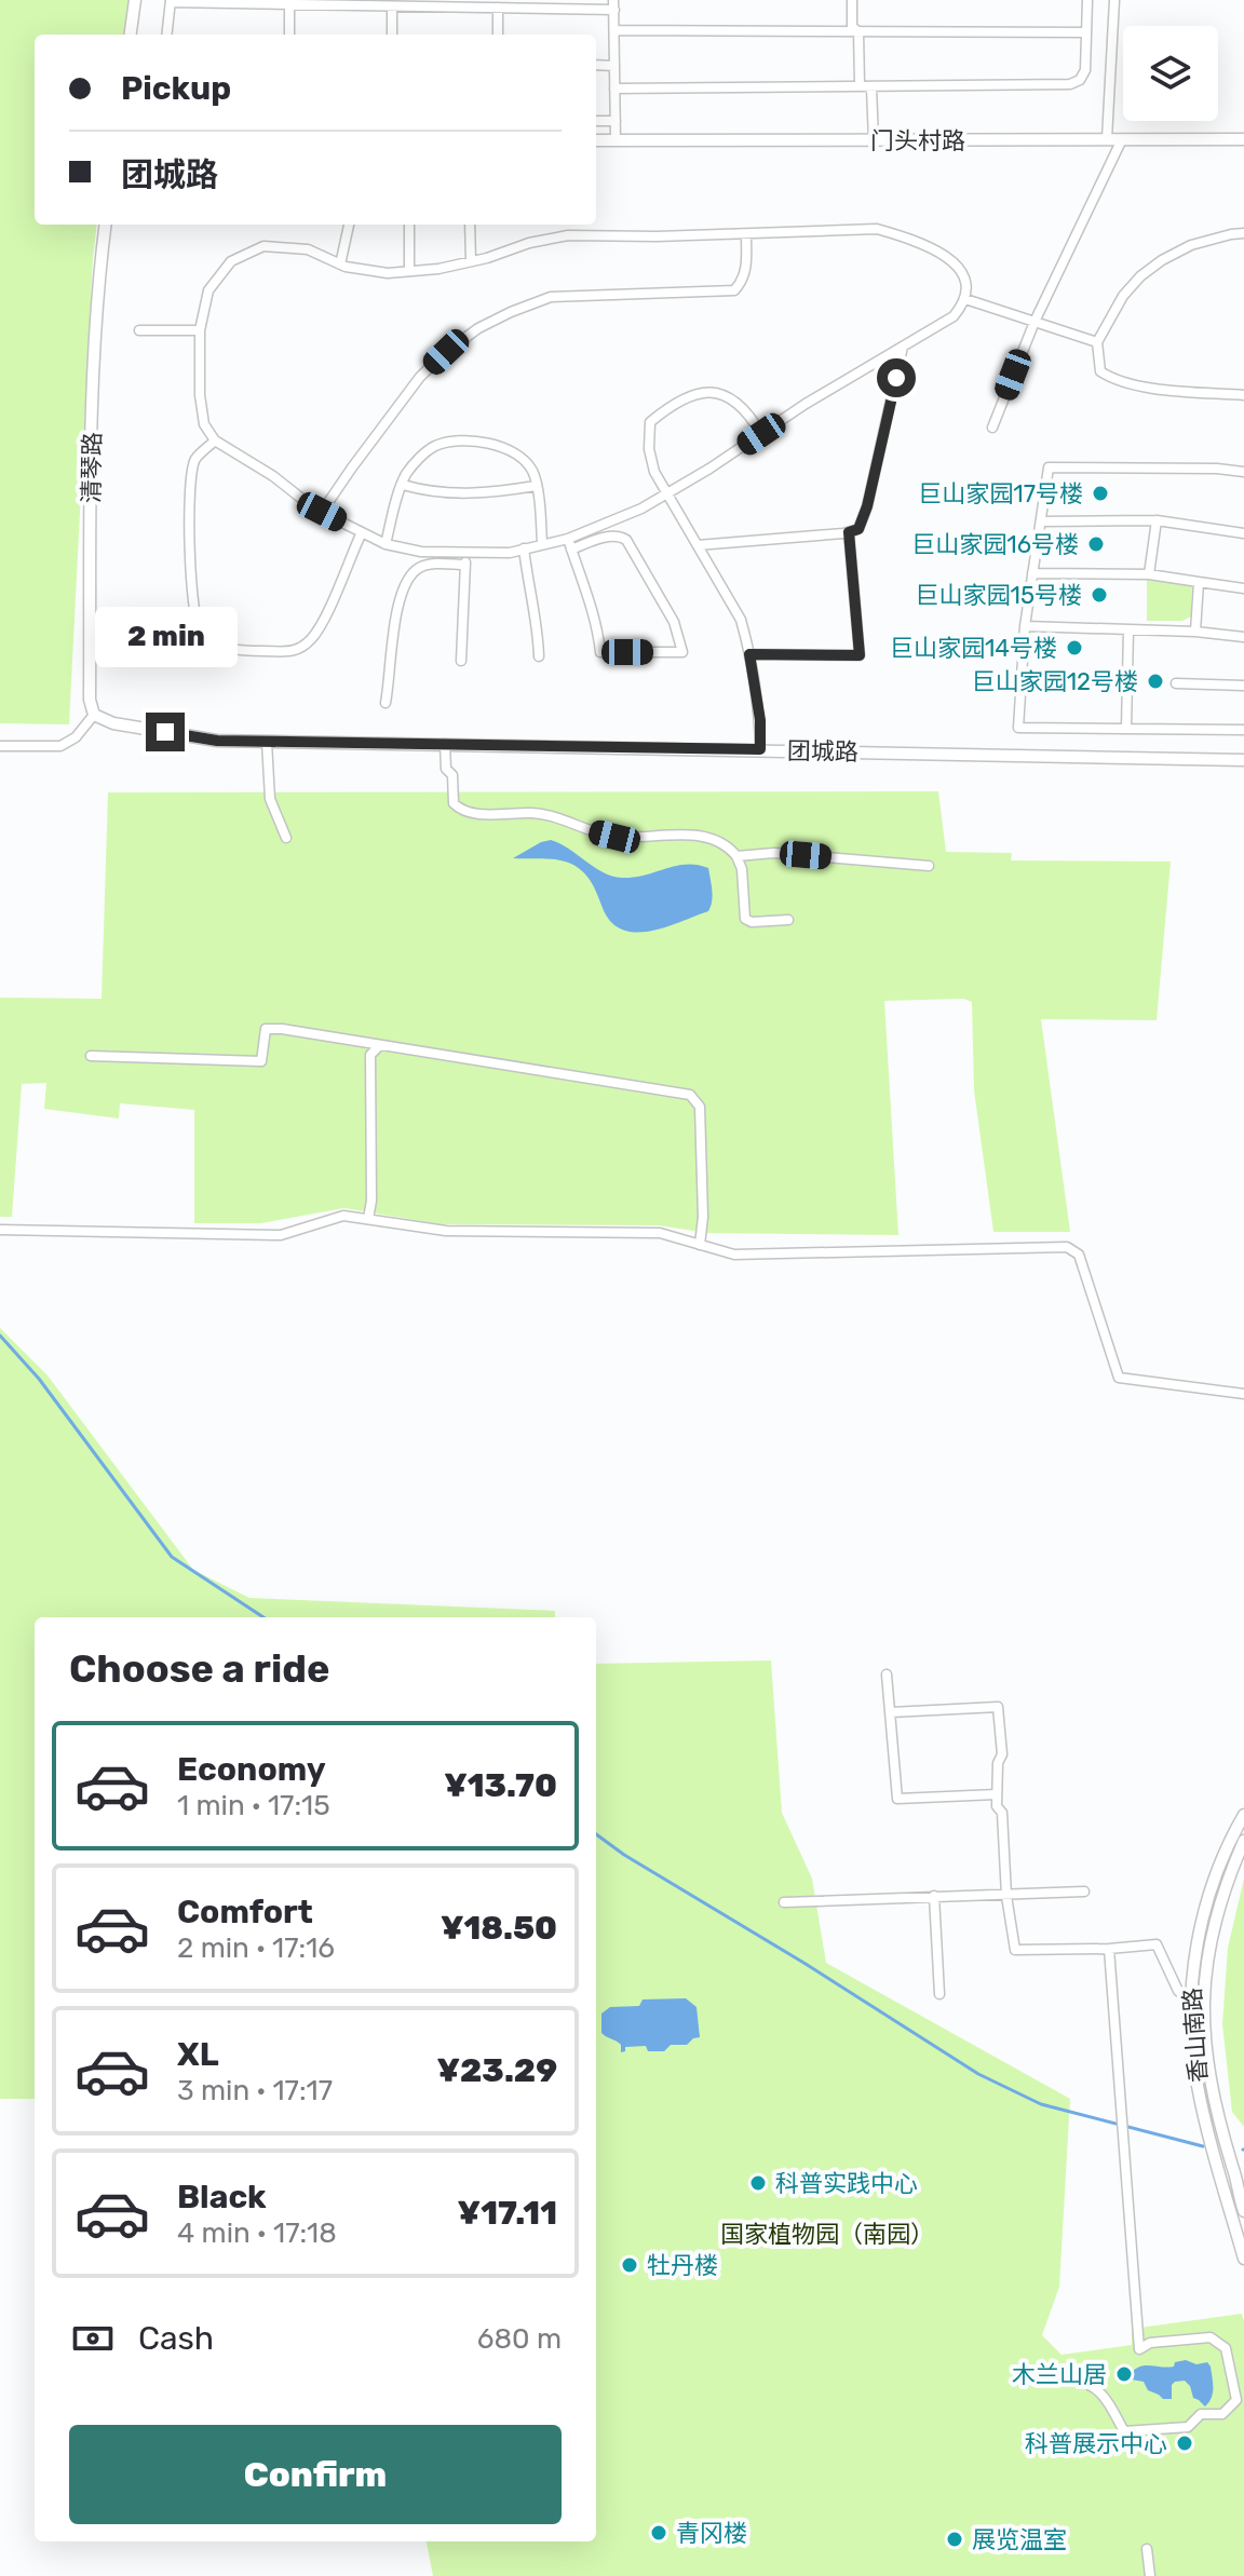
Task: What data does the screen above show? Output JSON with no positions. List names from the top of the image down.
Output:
{
  "streets": {
    "street": [
      "门头村路",
      "清琴路",
      "团城路",
      "香山南路"
    ]
  },
  "crossings": [
    ["清琴路", "团城路"]
  ],
  "parks": ["国家植物园（南园）"],
  "places": [
    "巨山家园17号楼",
    "巨山家园16号楼",
    "巨山家园15号楼",
    "巨山家园14号楼",
    "巨山家园12号楼",
    "科普实践中心",
    "牡丹楼",
    "木兰山居",
    "科普展示中心",
    "青冈楼",
    "展览温室"
  ],
  "page": {
    "banner": ["Pickup", "团城路"],
    "bubble": "2 min",
    "heading": "Choose a ride",
    "list": [
      {
        "name": "Economy",
        "note": "1 min · 17:15",
        "value": "¥13.70"
      },
      {
        "name": "Comfort",
        "note": "2 min · 17:16",
        "value": "¥18.50"
      },
      {
        "name": "XL",
        "note": "3 min · 17:17",
        "value": "¥23.29"
      },
      {
        "name": "Black",
        "note": "4 min · 17:18",
        "value": "¥17.11"
      }
    ],
    "pay": ["Cash", "680 m"],
    "buttons": "Confirm"
  }
}
